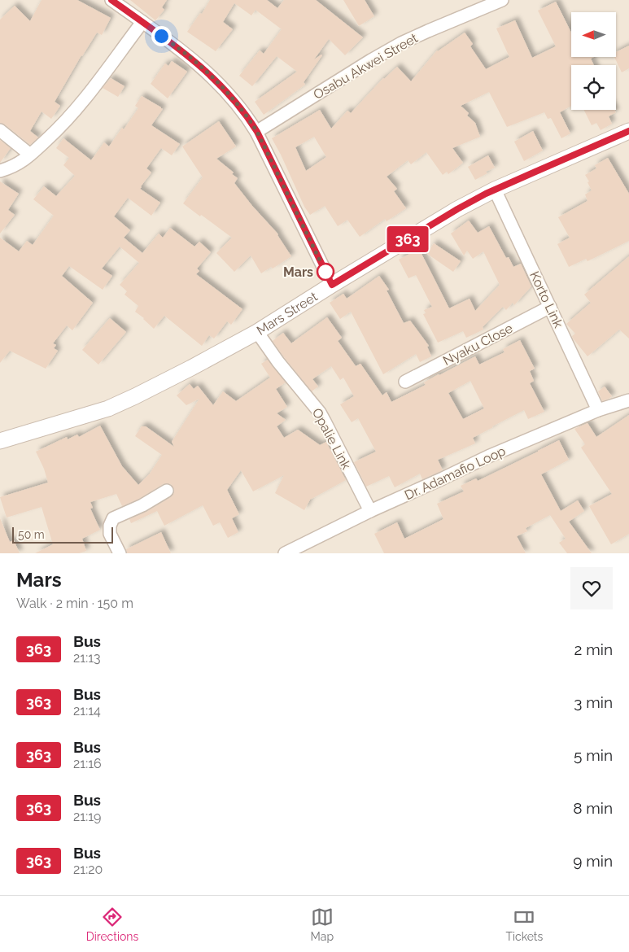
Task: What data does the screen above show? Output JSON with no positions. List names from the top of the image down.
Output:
{
  "streets": {
    "street": [
      "Osabu Akwei Street",
      "Korto Link",
      "Mars Street",
      "Nyaku Close",
      "Opalie Link",
      "Dr. Adamafio Loop"
    ]
  },
  "crossings": [
    ["Korto Link", "Mars Street"],
    ["Korto Link", "Nyaku Close"],
    ["Korto Link", "Dr. Adamafio Loop"],
    ["Mars Street", "Opalie Link"],
    ["Opalie Link", "Dr. Adamafio Loop"]
  ],
  "places": ["Mars"],
  "lines": ["bus line 363"],
  "scale_bar": "50 m",
  "north": "left",
  "page": {
    "on_map": "363",
    "scale": "50 m",
    "heading": ["Mars", "Walk · 2 min · 150 m"],
    "list": [
      {
        "mark": "363",
        "name": "Bus",
        "note": "21:13",
        "value": "2 min"
      },
      {
        "mark": "363",
        "name": "Bus",
        "note": "21:14",
        "value": "3 min"
      },
      {
        "mark": "363",
        "name": "Bus",
        "note": "21:16",
        "value": "5 min"
      },
      {
        "mark": "363",
        "name": "Bus",
        "note": "21:19",
        "value": "8 min"
      },
      {
        "mark": "363",
        "name": "Bus",
        "note": "21:20",
        "value": "9 min"
      }
    ],
    "tabs": ["Directions", "Map", "Tickets"]
  }
}
